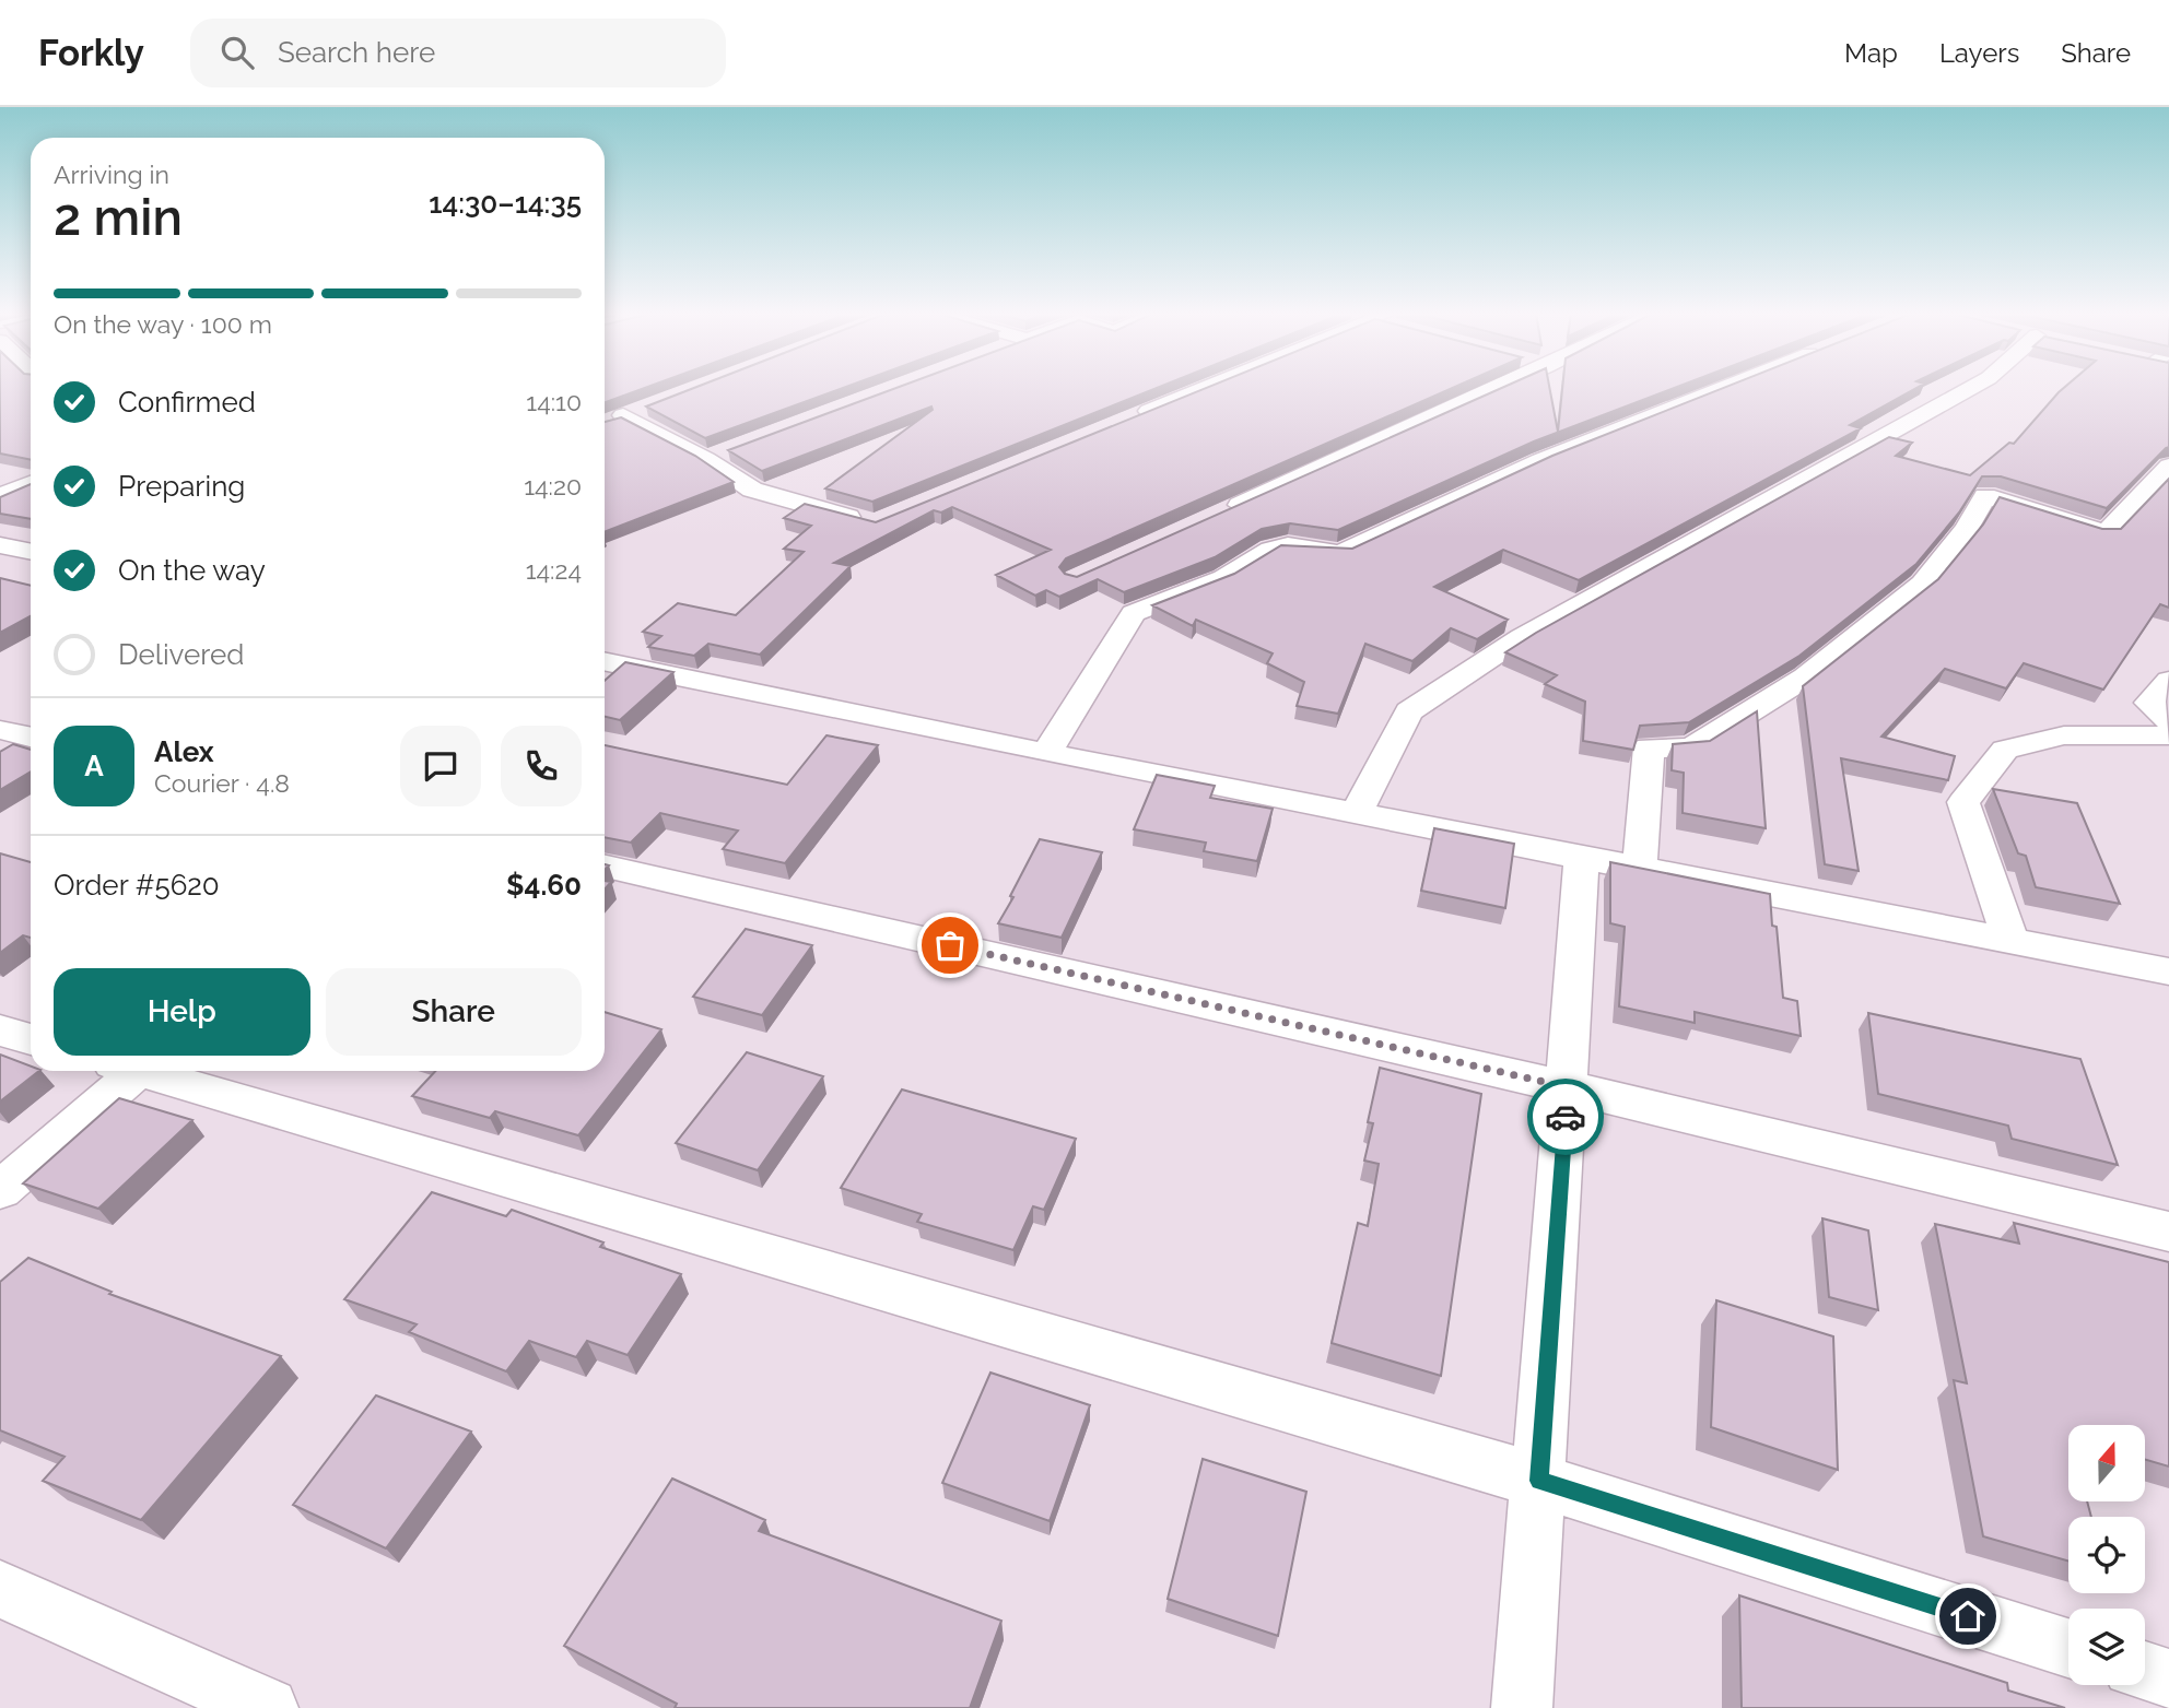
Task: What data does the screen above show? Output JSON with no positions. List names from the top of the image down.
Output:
{
  "north": "top",
  "page": {
    "header": "Forkly",
    "search": "Search here",
    "nav": ["Map", "Layers", "Share"],
    "heading": ["2 min", "Arriving in", "14:30–14:35"],
    "panel": [
      "Alex",
      "Courier · 4.8",
      "Order #5620",
      "$4.60"
    ],
    "bar": "On the way · 100 m",
    "list": [
      ["Confirmed", "14:10"],
      ["Preparing", "14:20"],
      ["On the way", "14:24"],
      "Delivered"
    ],
    "round": "A",
    "buttons": ["Help", "Share"]
  }
}
